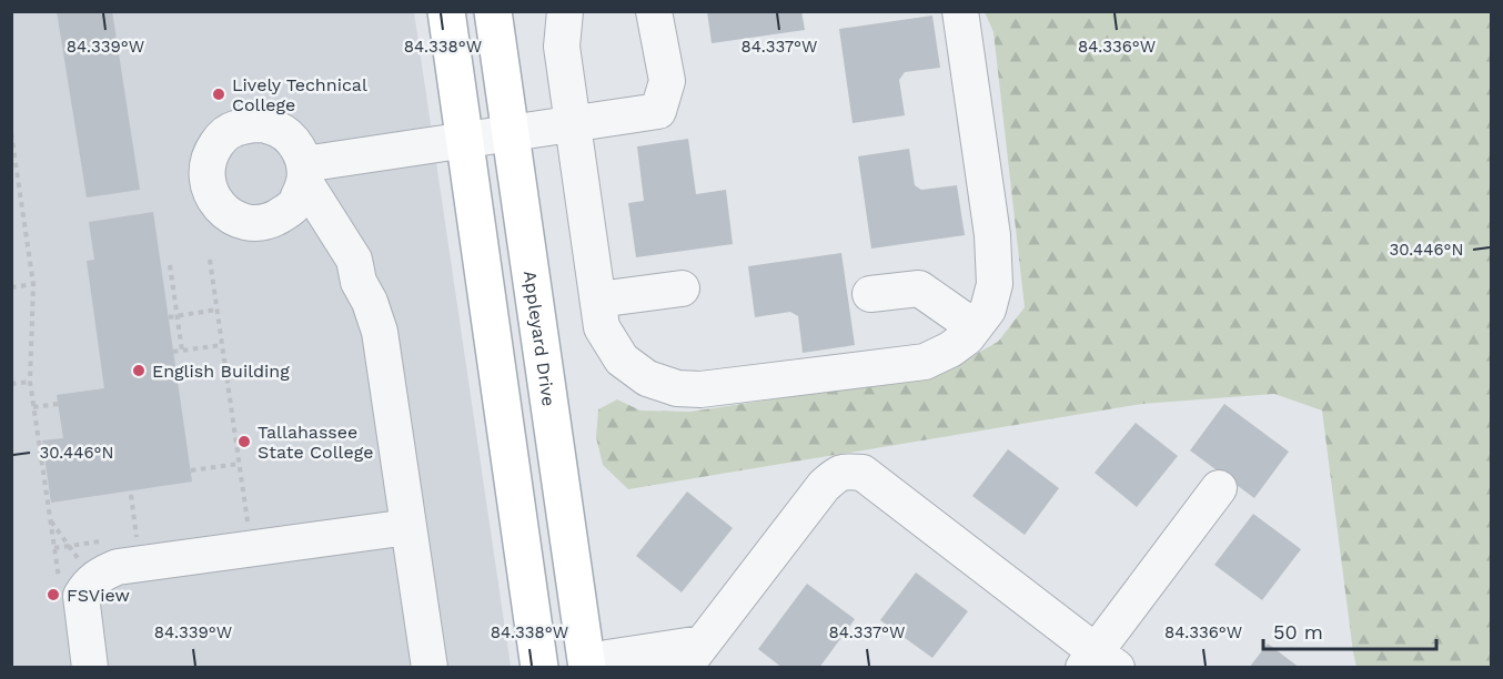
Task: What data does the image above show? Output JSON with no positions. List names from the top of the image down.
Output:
{
  "streets": {
    "main road": ["Appleyard Drive"]
  },
  "places": [
    "Lively Technical College",
    "English Building",
    "Tallahassee State College",
    "FSView"
  ],
  "scale_bar": "50 m",
  "coordinates": [
    "84.339°W",
    "84.338°W",
    "84.337°W",
    "84.336°W",
    "30.446°N"
  ]
}
